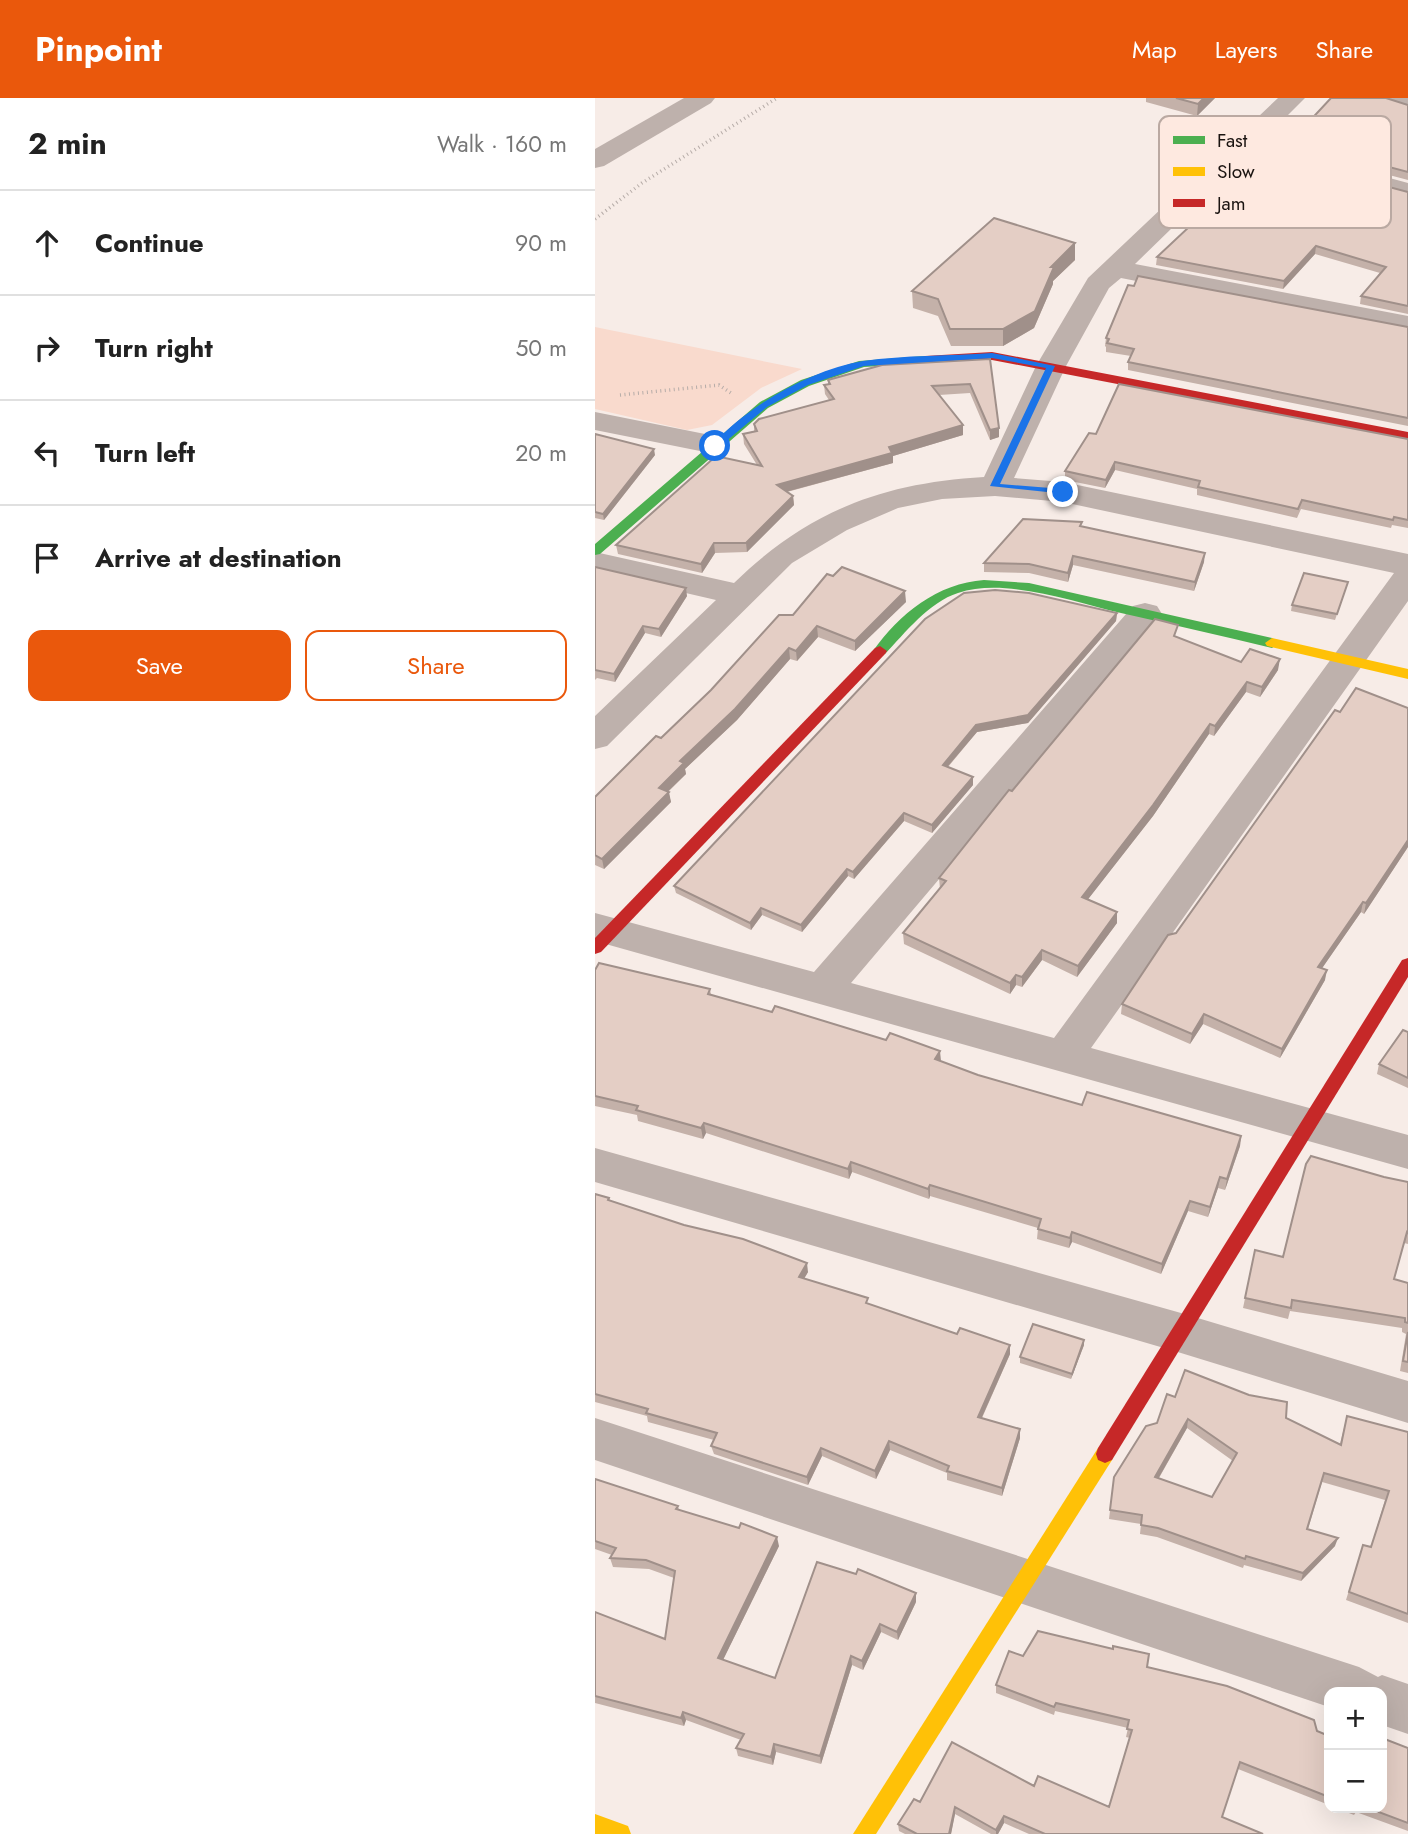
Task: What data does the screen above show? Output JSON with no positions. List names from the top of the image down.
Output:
{
  "legend": ["Fast", "Slow", "Jam"],
  "page": {
    "header": "Pinpoint",
    "nav": ["Map", "Layers", "Share"],
    "heading": ["2 min", "Walk · 160 m"],
    "list": [
      ["Continue", "90 m"],
      ["Turn right", "50 m"],
      ["Turn left", "20 m"],
      "Arrive at destination"
    ],
    "buttons": ["Save", "Share"],
    "map_buttons": ["+", "−"]
  }
}
